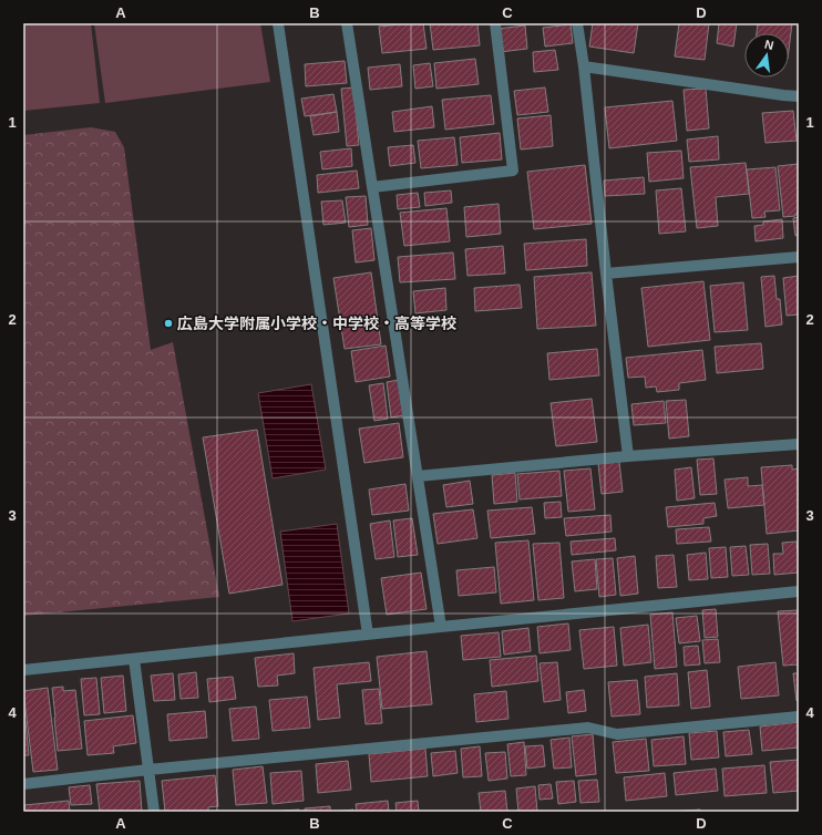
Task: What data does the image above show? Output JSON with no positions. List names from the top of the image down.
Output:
{
  "places": ["広島大学附属小学校・中学校・高等学校"],
  "north": "top",
  "grid": {
    "columns": [
      "A",
      "B",
      "C",
      "D"
    ],
    "rows": [
      "1",
      "2",
      "3",
      "4"
    ]
  }
}
